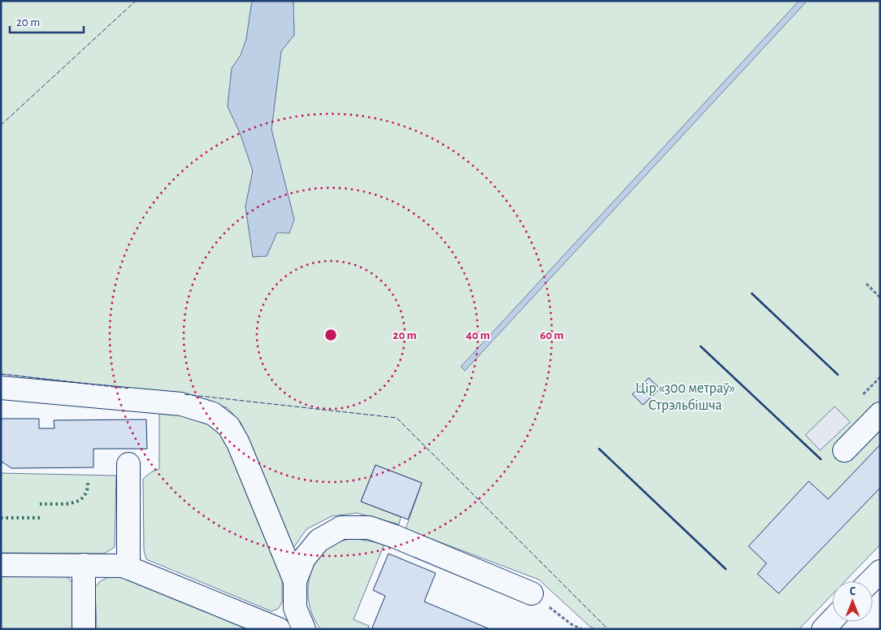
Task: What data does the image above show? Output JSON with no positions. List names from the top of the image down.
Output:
{
  "parks": ["Цір «300 метраў» Стрэльбішча"],
  "scale_bar": "20 m",
  "north": "top",
  "rings": ["20 m", "40 m", "60 m"]
}
